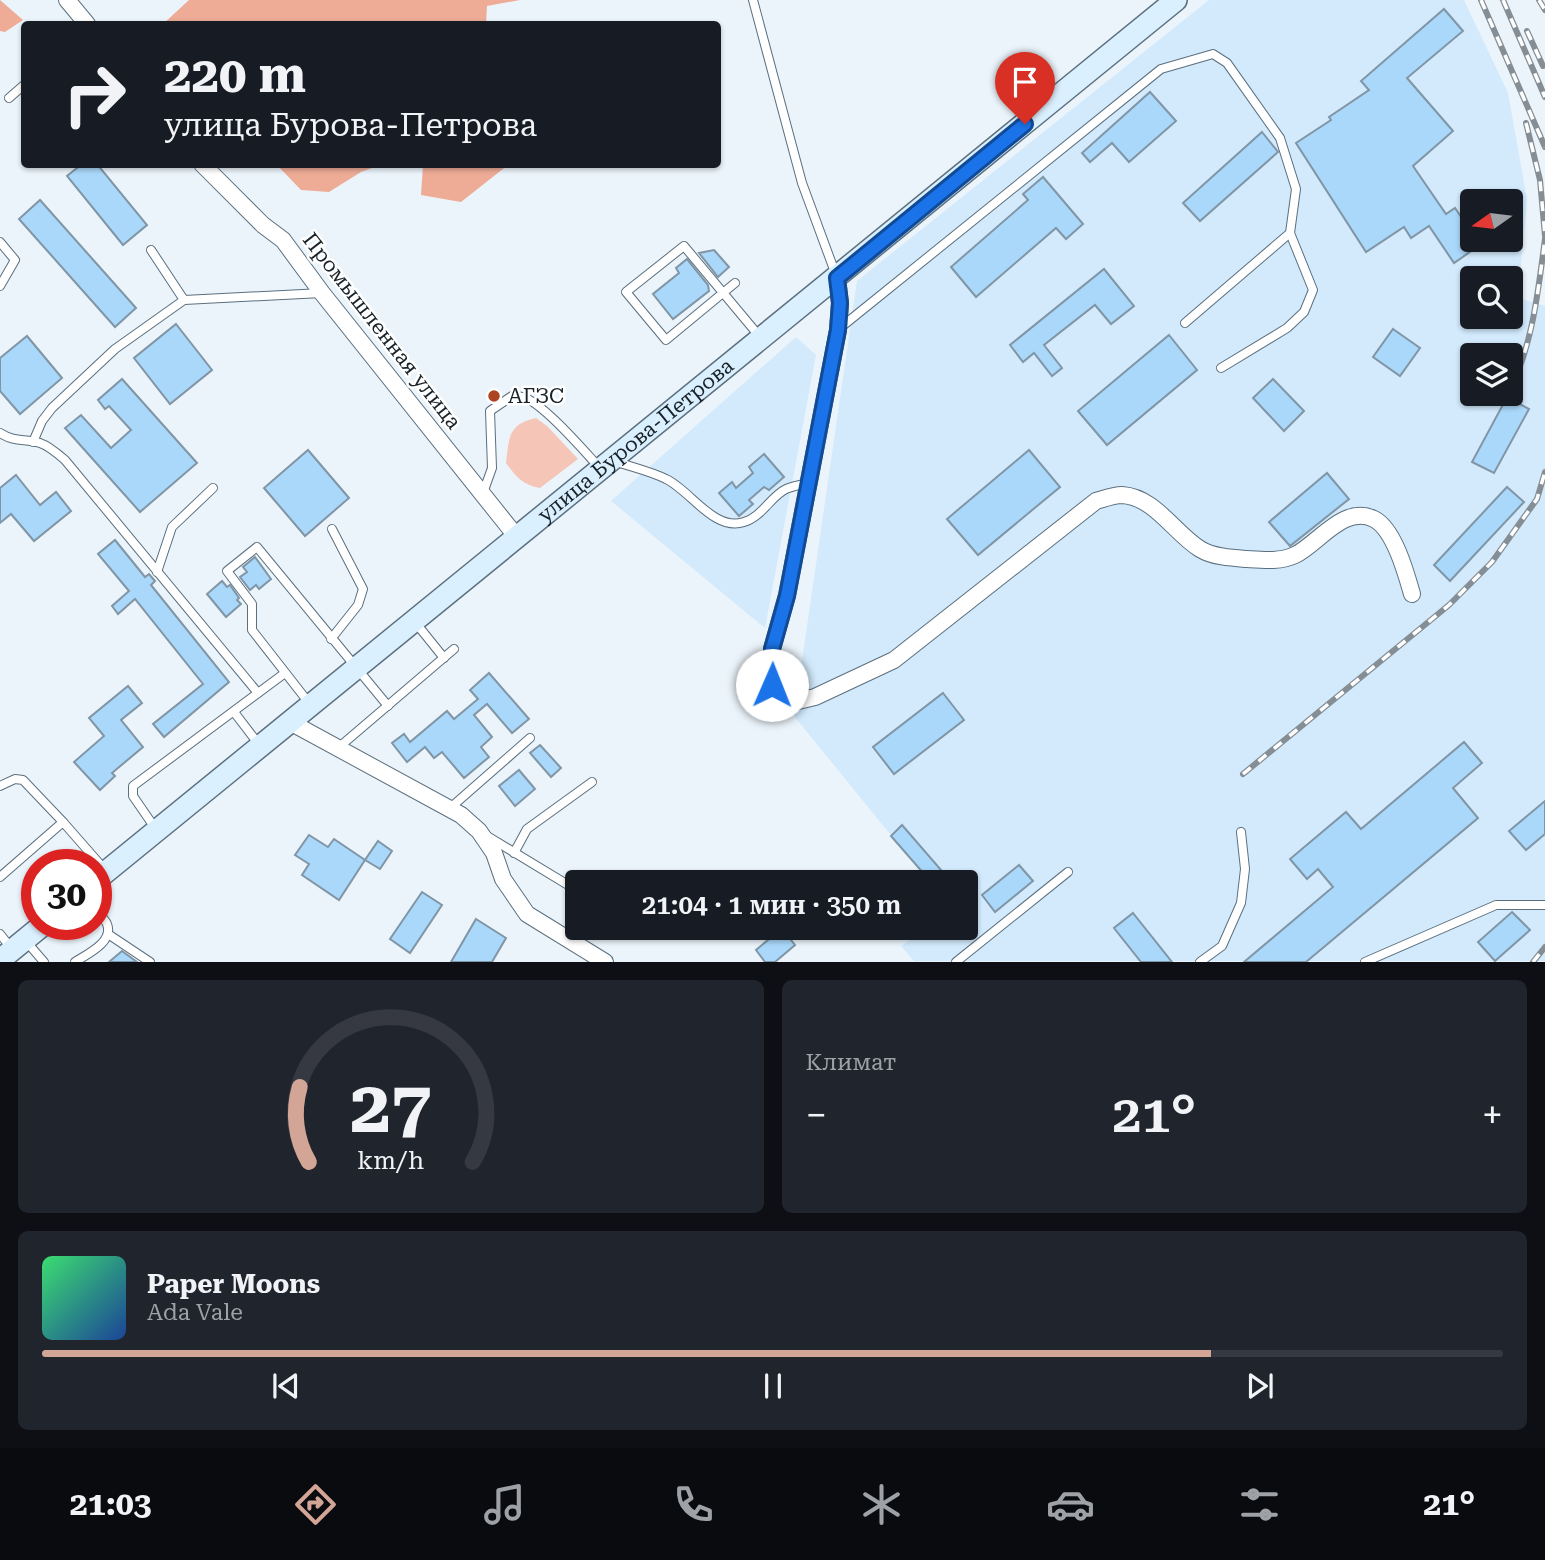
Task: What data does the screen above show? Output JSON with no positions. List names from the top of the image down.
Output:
{
  "streets": {
    "main road": ["улица Бурова-Петрова"],
    "street": ["Промышленная улица"]
  },
  "crossings": [
    ["Промышленная улица", "улица Бурова-Петрова"]
  ],
  "places": ["АГЗС"],
  "north": "left",
  "page": {
    "turn": ["220 m", "улица Бурова-Петрова"],
    "limit": "30",
    "trip": "21:04 · 1 мин · 350 m",
    "tile": "Климат",
    "heat": ["−", "21°", "+"],
    "song": ["Paper Moons", "Ada Vale"],
    "tabs": ["21:03", "21°"],
    "gauge": ["27", "km/h"]
  }
}
